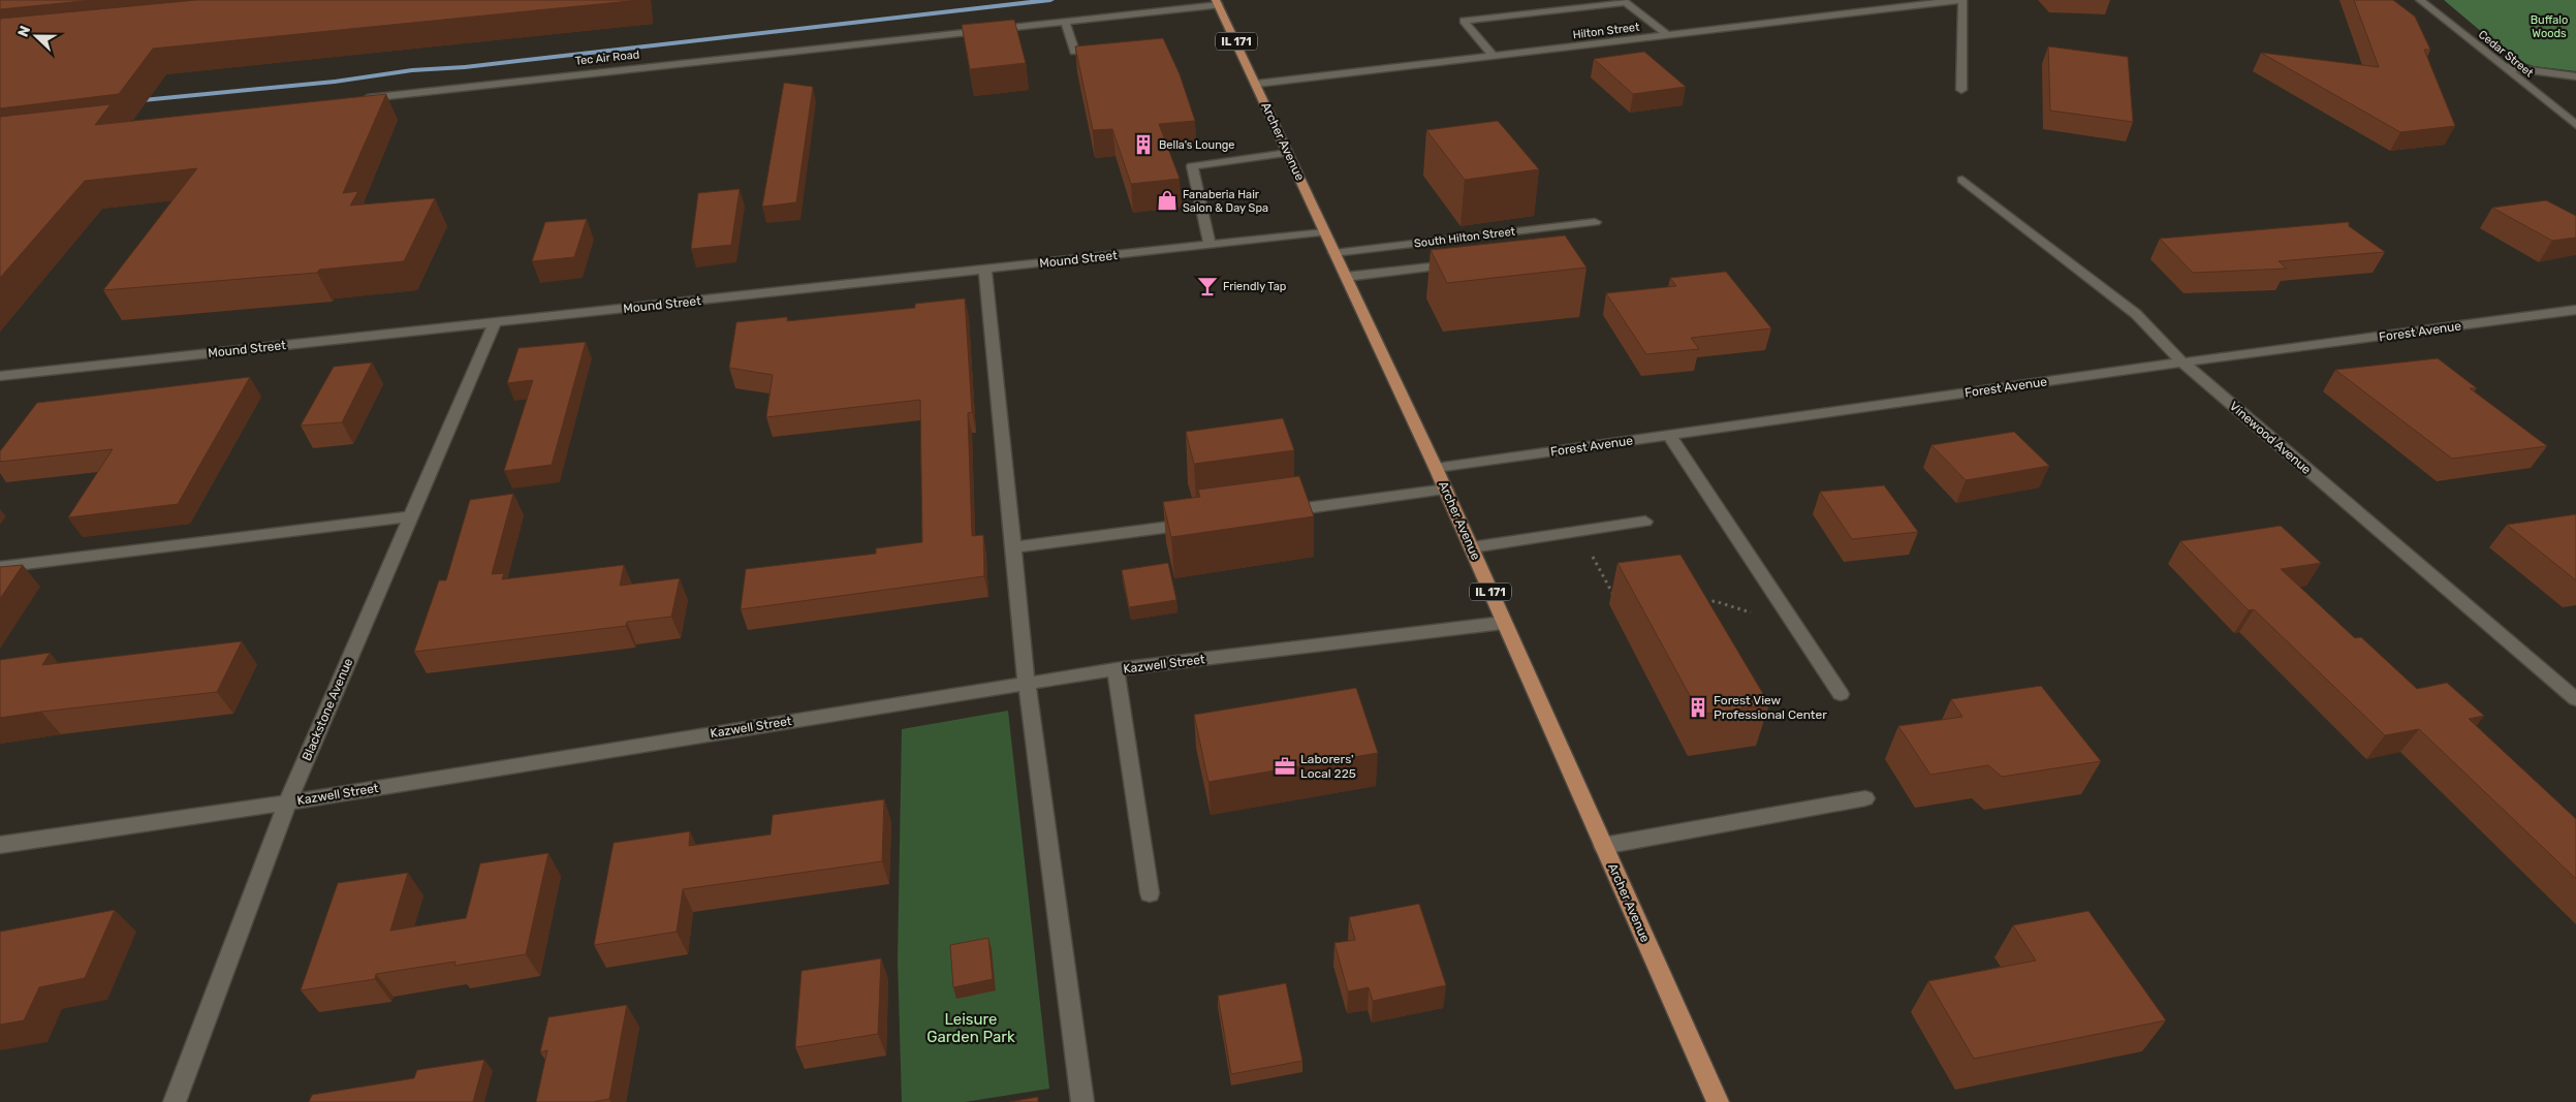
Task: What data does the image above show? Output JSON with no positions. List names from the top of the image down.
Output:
{
  "streets": {
    "main road": ["IL 171", "Archer Avenue"],
    "street": [
      "Hilton Street",
      "Cedar Street",
      "Tec Air Road",
      "South Hilton Street",
      "Mound Street",
      "Forest Avenue",
      "Vinewood Avenue",
      "Kazwell Street",
      "Blackstone Avenue"
    ]
  },
  "crossings": [
    ["Hilton Street", "Archer Avenue"],
    ["Tec Air Road", "Archer Avenue"],
    ["Archer Avenue", "South Hilton Street"],
    ["Archer Avenue", "Mound Street"],
    ["Archer Avenue", "Forest Avenue"],
    ["Archer Avenue", "Kazwell Street"],
    ["Mound Street", "Blackstone Avenue"],
    ["Forest Avenue", "Vinewood Avenue"],
    ["Kazwell Street", "Blackstone Avenue"]
  ],
  "parks": ["Buffalo Woods", "Leisure Garden Park"],
  "places": {
    "building": ["Bella's Lounge", "Forest View Professional Center"],
    "shop": ["Fanaberia Hair Salon & Day Spa"],
    "bar": ["Friendly Tap"],
    "office": ["Laborers' Local 225"]
  },
  "north": "left"
}
